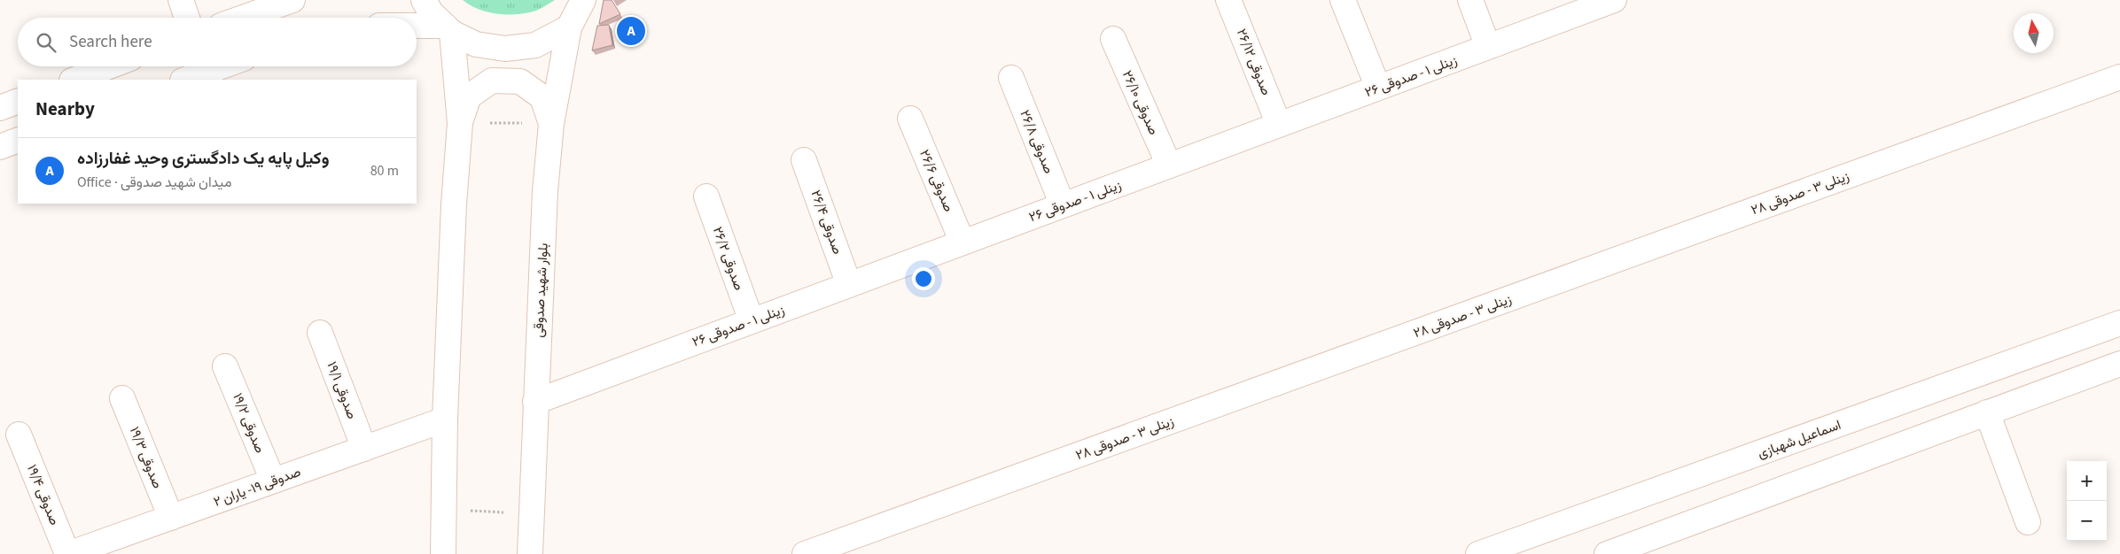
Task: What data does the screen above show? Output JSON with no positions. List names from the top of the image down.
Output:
{
  "streets": {
    "street": [
      "صدوقی ۲۶/۱۲",
      "زینلی ۱ - صدوقی ۲۶",
      "صدوقی ۲۶/۱۰",
      "صدوقی ۲۶/۸",
      "صدوقی ۲۶/۶",
      "زینلی ۳ - صدوقی ۲۸",
      "صدوقی ۲۶/۴",
      "صدوقی ۲۶/۲",
      "بلوار شهید صدوقی",
      "صدوقی ۱۹/۱",
      "صدوقی ۱۹/۲",
      "اسماعیل شهبازی",
      "صدوقی ۱۹/۳",
      "صدوقی ۱۹- یاران ۲",
      "صدوقی ۱۹/۴"
    ]
  },
  "crossings": [
    ["صدوقی ۲۶/۱۲", "زینلی ۱ - صدوقی ۲۶"],
    ["زینلی ۱ - صدوقی ۲۶", "صدوقی ۲۶/۱۰"],
    ["زینلی ۱ - صدوقی ۲۶", "صدوقی ۲۶/۸"],
    ["زینلی ۱ - صدوقی ۲۶", "صدوقی ۲۶/۶"],
    ["زینلی ۱ - صدوقی ۲۶", "صدوقی ۲۶/۴"],
    ["زینلی ۱ - صدوقی ۲۶", "صدوقی ۲۶/۲"],
    ["زینلی ۱ - صدوقی ۲۶", "بلوار شهید صدوقی"],
    ["صدوقی ۱۹/۱", "صدوقی ۱۹- یاران ۲"],
    ["صدوقی ۱۹/۲", "صدوقی ۱۹- یاران ۲"],
    ["صدوقی ۱۹/۳", "صدوقی ۱۹- یاران ۲"],
    ["صدوقی ۱۹- یاران ۲", "صدوقی ۱۹/۴"]
  ],
  "north": "top",
  "page": {
    "pins": "A",
    "search": "Search here",
    "heading": "Nearby",
    "list": [
      {
        "mark": "A",
        "name": "وکیل پایه یک دادگستری وحید غفارزاده",
        "note": "Office · میدان شهید صدوقی",
        "value": "80 m"
      }
    ],
    "map_buttons": ["+", "−"]
  }
}
